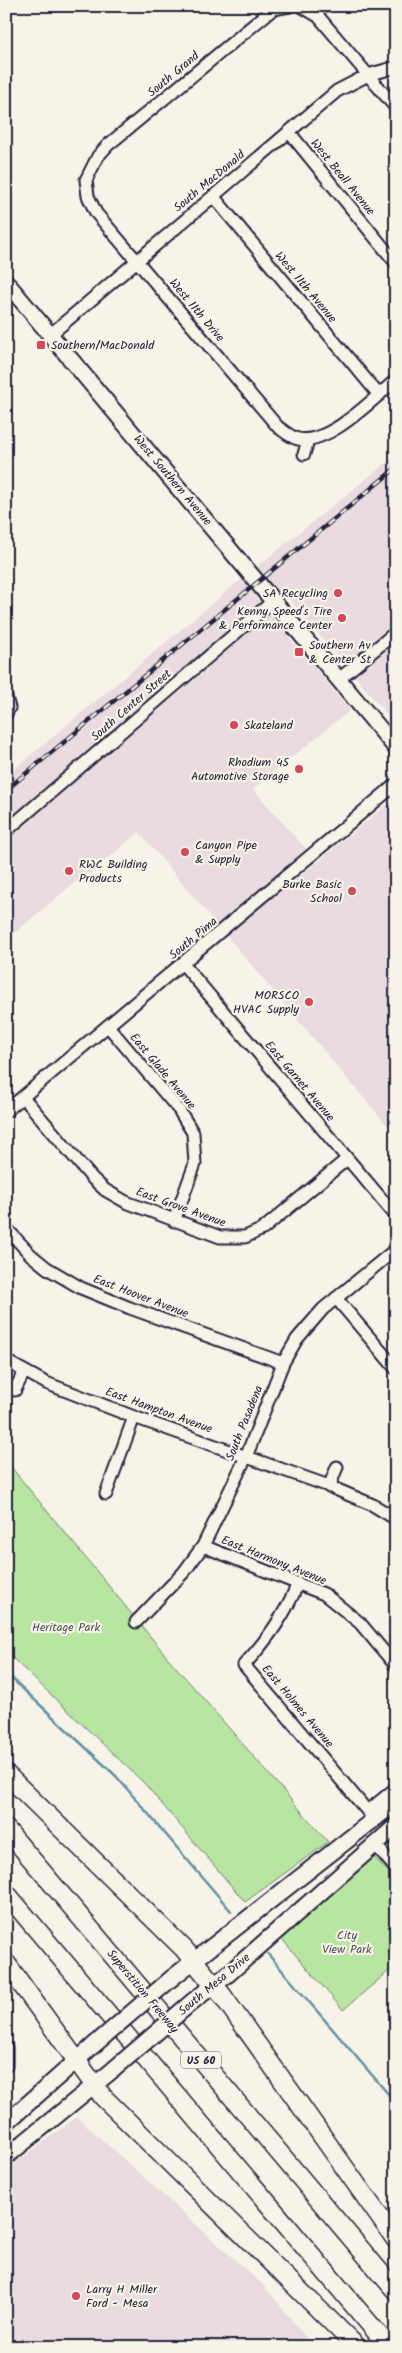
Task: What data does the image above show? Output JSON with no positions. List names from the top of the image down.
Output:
{
  "streets": {
    "highway": ["Superstition Freeway", "US 60"],
    "main road": ["West Southern Avenue", "South Mesa Drive"],
    "street": [
      "South Grand",
      "West Beall Avenue",
      "South MacDonald",
      "West 11th Avenue",
      "West 11th Drive",
      "South Center Street",
      "South Pima",
      "East Glade Avenue",
      "East Garnet Avenue",
      "East Grove Avenue",
      "East Hoover Avenue",
      "East Hampton Avenue",
      "South Pasadena",
      "East Harmony Avenue",
      "East Holmes Avenue"
    ]
  },
  "crossings": [
    ["South Grand", "West 11th Drive"],
    ["West Beall Avenue", "South MacDonald"],
    ["South MacDonald", "West 11th Avenue"],
    ["South MacDonald", "West 11th Drive"],
    ["South MacDonald", "West Southern Avenue"],
    ["West Southern Avenue", "South Center Street"],
    ["South Pima", "East Glade Avenue"],
    ["South Pima", "East Garnet Avenue"],
    ["South Pima", "East Grove Avenue"],
    ["East Glade Avenue", "East Grove Avenue"],
    ["East Garnet Avenue", "East Grove Avenue"],
    ["East Hoover Avenue", "South Pasadena"],
    ["East Hampton Avenue", "South Pasadena"],
    ["South Pasadena", "East Harmony Avenue"],
    ["East Harmony Avenue", "East Holmes Avenue"]
  ],
  "parks": ["Heritage Park", "City View Park"],
  "places": {
    "transit": ["Southern/MacDonald", "Southern Av & Center St"],
    "other": [
      "SA Recycling",
      "Kenny Speed's Tire & Performance Center",
      "Skateland",
      "Rhodium 45 Automotive Storage",
      "Canyon Pipe & Supply",
      "RWC Building Products",
      "Burke Basic School",
      "MORSCO HVAC Supply",
      "Larry H Miller Ford - Mesa"
    ]
  }
}
